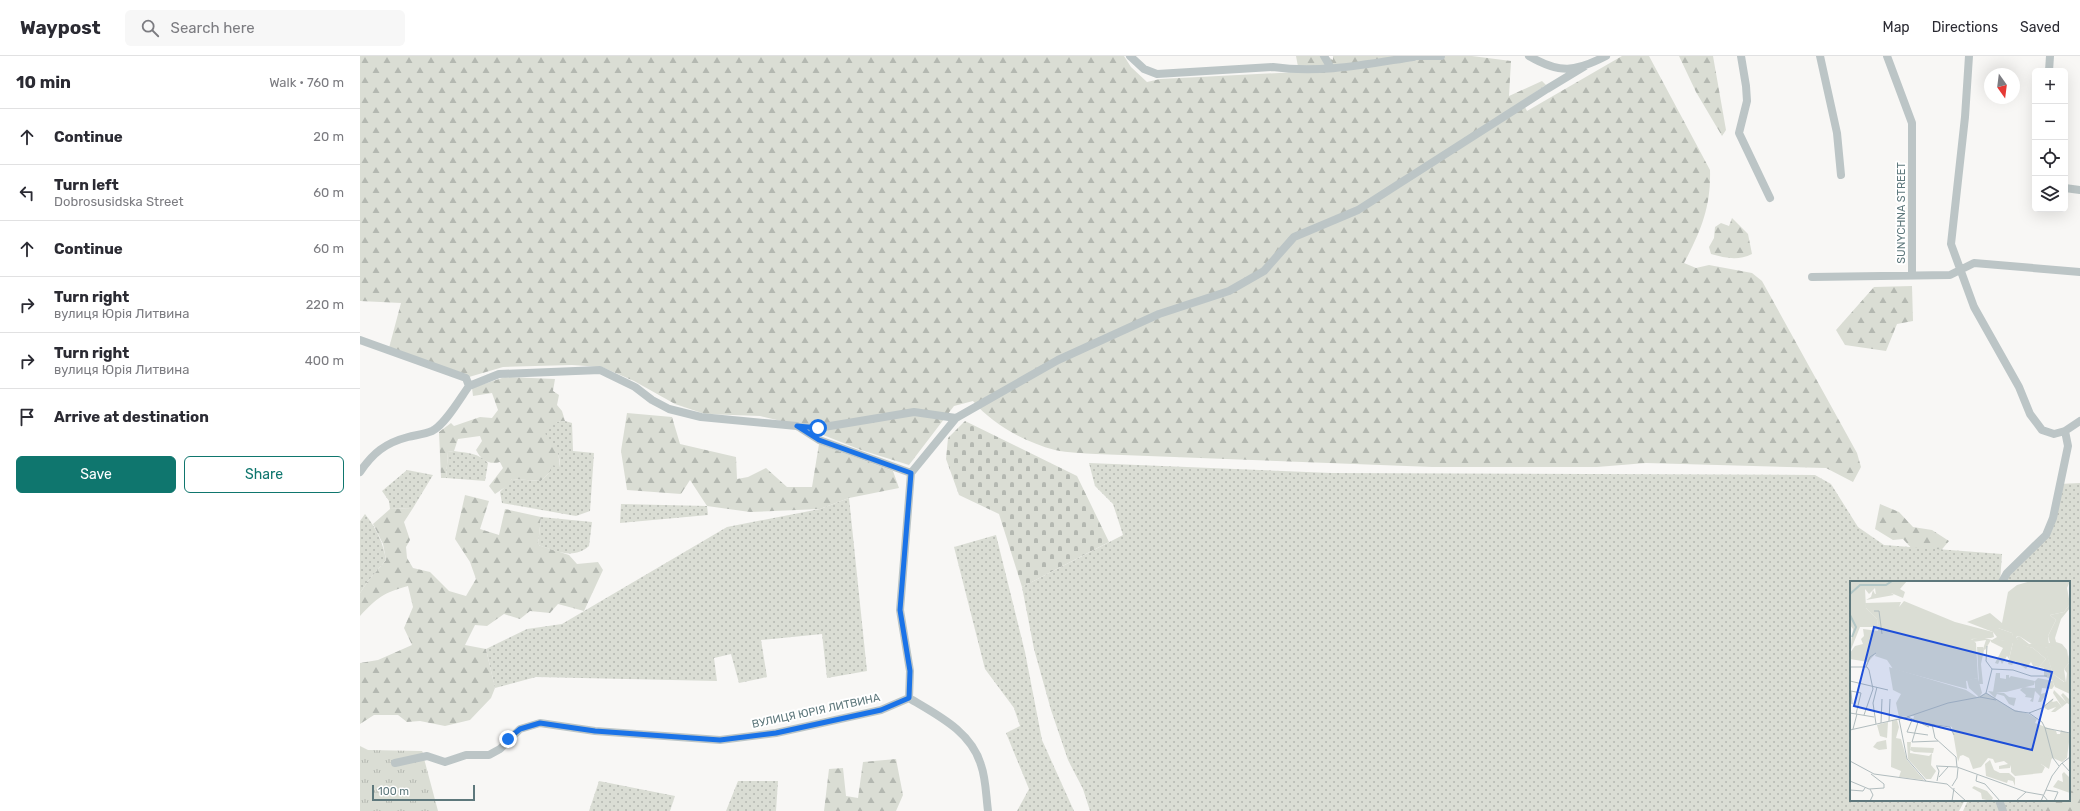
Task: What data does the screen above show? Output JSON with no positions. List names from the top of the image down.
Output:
{
  "streets": {
    "street": ["SUNYCHNA STREET", "ВУЛИЦЯ ЮРІЯ ЛИТВИНА"]
  },
  "scale_bar": "100 m",
  "north": "bottom",
  "page": {
    "header": "Waypost",
    "search": "Search here",
    "nav": ["Map", "Directions", "Saved"],
    "heading": ["10 min", "Walk · 760 m"],
    "map_buttons": ["+", "−"],
    "list": [
      ["Continue", "20 m"],
      ["Turn left", "Dobrosusidska Street", "60 m"],
      ["Continue", "60 m"],
      ["Turn right", "вулиця Юрія Литвина", "220 m"],
      ["Turn right", "вулиця Юрія Литвина", "400 m"],
      "Arrive at destination"
    ],
    "buttons": ["Save", "Share"],
    "scale": "100 m"
  }
}
